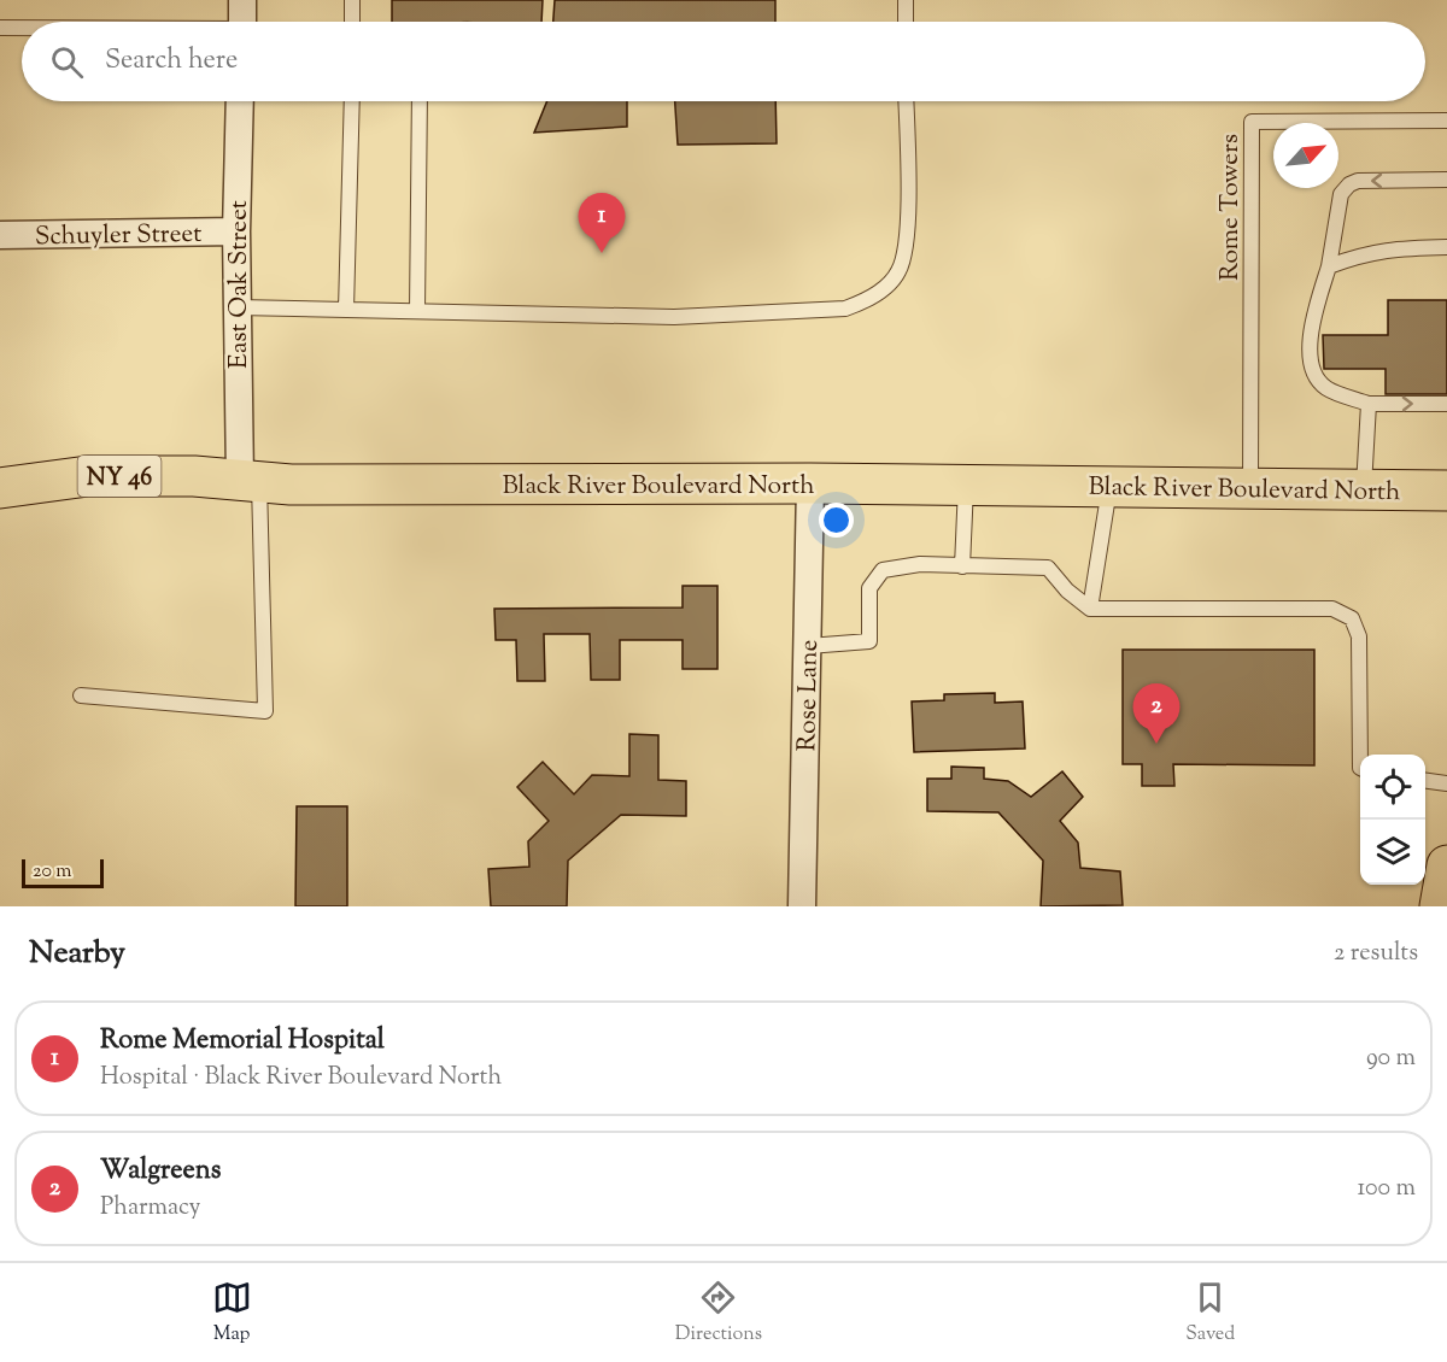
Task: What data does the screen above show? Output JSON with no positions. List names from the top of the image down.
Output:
{
  "streets": {
    "main road": ["NY 46", "Black River Boulevard North"],
    "street": ["Schuyler Street", "East Oak Street", "Rose Lane"],
    "lane": ["Rome Towers"]
  },
  "crossings": [
    ["Rome Towers", "Black River Boulevard North"],
    ["Schuyler Street", "East Oak Street"],
    ["East Oak Street", "Black River Boulevard North"],
    ["Black River Boulevard North", "Rose Lane"]
  ],
  "scale_bar": "20 m",
  "north": "top right",
  "page": {
    "search": "Search here",
    "pins": ["1", "2"],
    "scale": "20 m",
    "heading": ["Nearby", "2 results"],
    "list": [
      {
        "mark": "1",
        "name": "Rome Memorial Hospital",
        "note": "Hospital · Black River Boulevard North",
        "value": "90 m"
      },
      {
        "mark": "2",
        "name": "Walgreens",
        "note": "Pharmacy",
        "value": "100 m"
      }
    ],
    "nav": ["Map", "Directions", "Saved"]
  }
}
